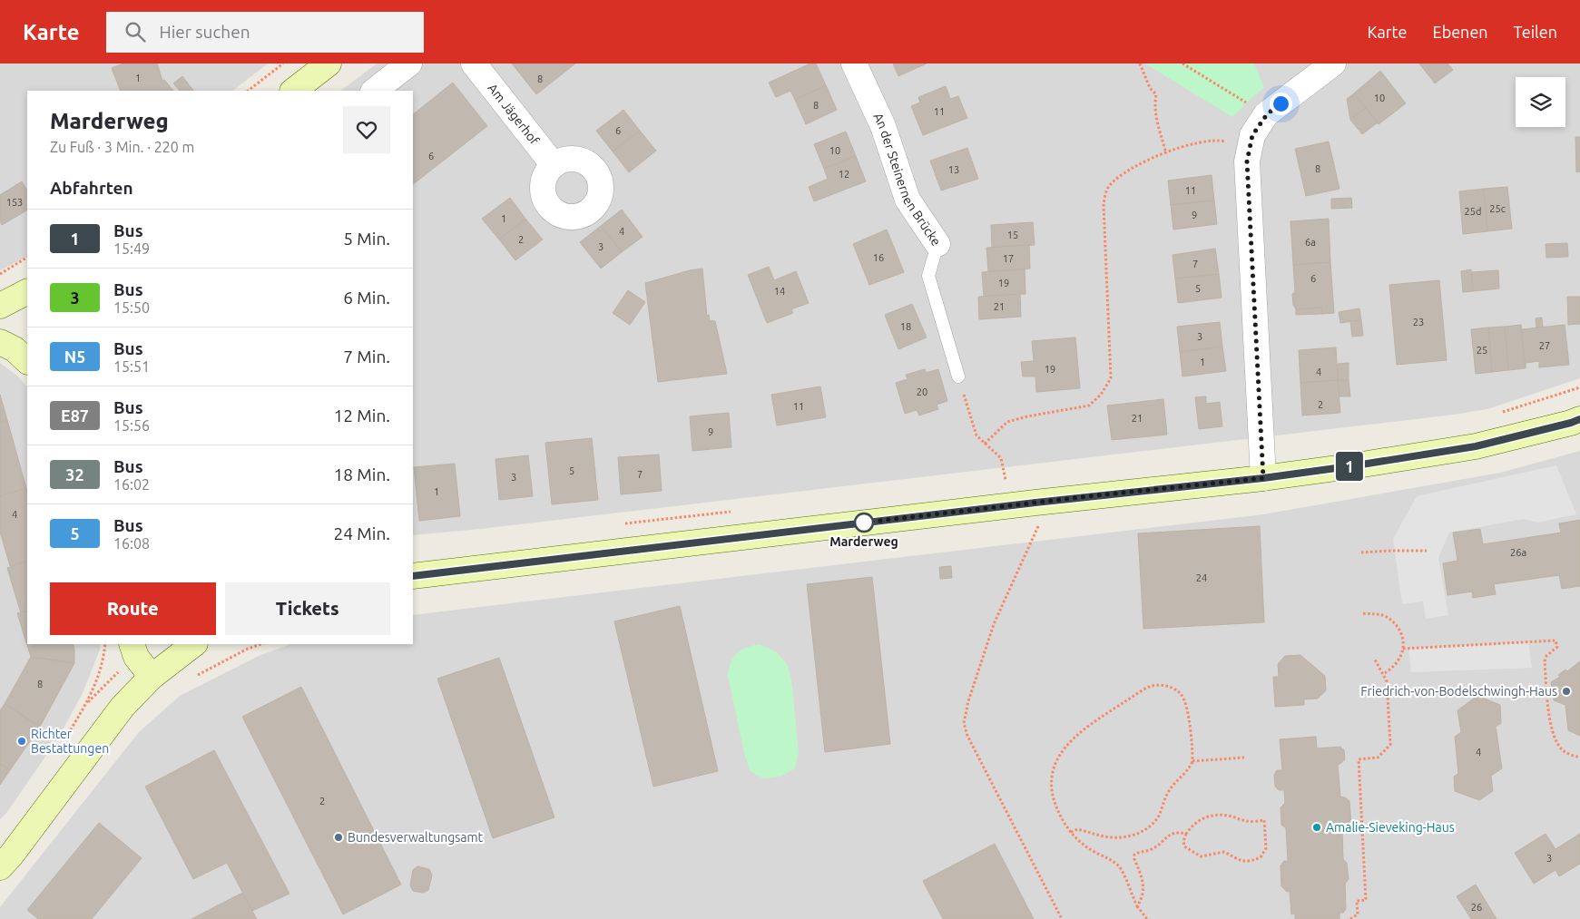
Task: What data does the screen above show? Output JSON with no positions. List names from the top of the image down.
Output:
{
  "streets": {
    "street": ["Am Jägerhof", "An der Steinernen Brücke"]
  },
  "places": [
    "Marderweg",
    "Friedrich-von-Bodelschwingh-Haus",
    "Richter Bestattungen",
    "Amalie-Sieveking-Haus",
    "Bundesverwaltungsamt"
  ],
  "lines": ["bus line 1"],
  "house_numbers": [
    "1",
    "8",
    "10",
    "8",
    "11",
    "6",
    "10",
    "6",
    "8",
    "13",
    "12",
    "11",
    "153",
    "25c",
    "25d",
    "9",
    "1",
    "4",
    "15",
    "2",
    "6a",
    "3",
    "16",
    "17",
    "7",
    "6",
    "19",
    "5",
    "14",
    "21",
    "23",
    "18",
    "3",
    "27",
    "25",
    "1",
    "19",
    "4",
    "20",
    "2",
    "11",
    "21",
    "9",
    "5",
    "7",
    "3",
    "1",
    "4",
    "26a",
    "24",
    "8",
    "4",
    "2",
    "3",
    "26"
  ],
  "page": {
    "header": "Karte",
    "search": "Hier suchen",
    "nav": ["Karte", "Ebenen", "Teilen"],
    "on_map": "1",
    "heading": [
      ["Marderweg", "Zu Fuß · 3 Min. · 220 m"],
      "Abfahrten"
    ],
    "list": [
      {
        "mark": "1",
        "name": "Bus",
        "note": "15:49",
        "value": "5 Min."
      },
      {
        "mark": "3",
        "name": "Bus",
        "note": "15:50",
        "value": "6 Min."
      },
      {
        "mark": "N5",
        "name": "Bus",
        "note": "15:51",
        "value": "7 Min."
      },
      {
        "mark": "E87",
        "name": "Bus",
        "note": "15:56",
        "value": "12 Min."
      },
      {
        "mark": "32",
        "name": "Bus",
        "note": "16:02",
        "value": "18 Min."
      },
      {
        "mark": "5",
        "name": "Bus",
        "note": "16:08",
        "value": "24 Min."
      }
    ],
    "buttons": ["Route", "Tickets"]
  }
}
